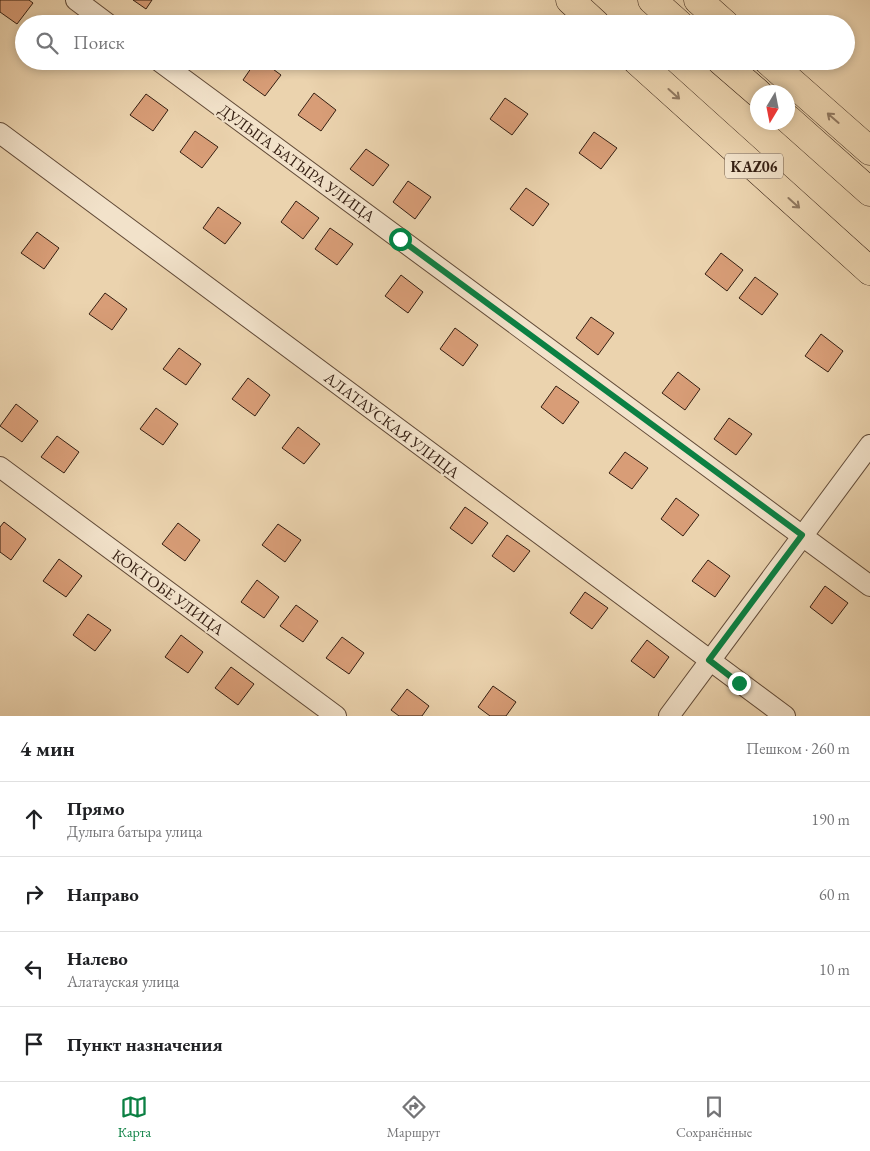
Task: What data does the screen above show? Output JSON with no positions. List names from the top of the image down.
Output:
{
  "streets": {
    "highway": ["KАZ06"],
    "street": ["ДУЛЫГА БАТЫРА УЛИЦА", "АЛАТАУСКАЯ УЛИЦА", "КОКТОБЕ УЛИЦА"]
  },
  "north": "bottom",
  "page": {
    "search": "Поиск",
    "heading": ["4 мин", "Пешком · 260 m"],
    "list": [
      ["Прямо", "Дулыга батыра улица", "190 m"],
      ["Направо", "60 m"],
      ["Налево", "Алатауская улица", "10 m"],
      "Пункт назначения"
    ],
    "nav": ["Карта", "Маршрут", "Сохранённые"]
  }
}
